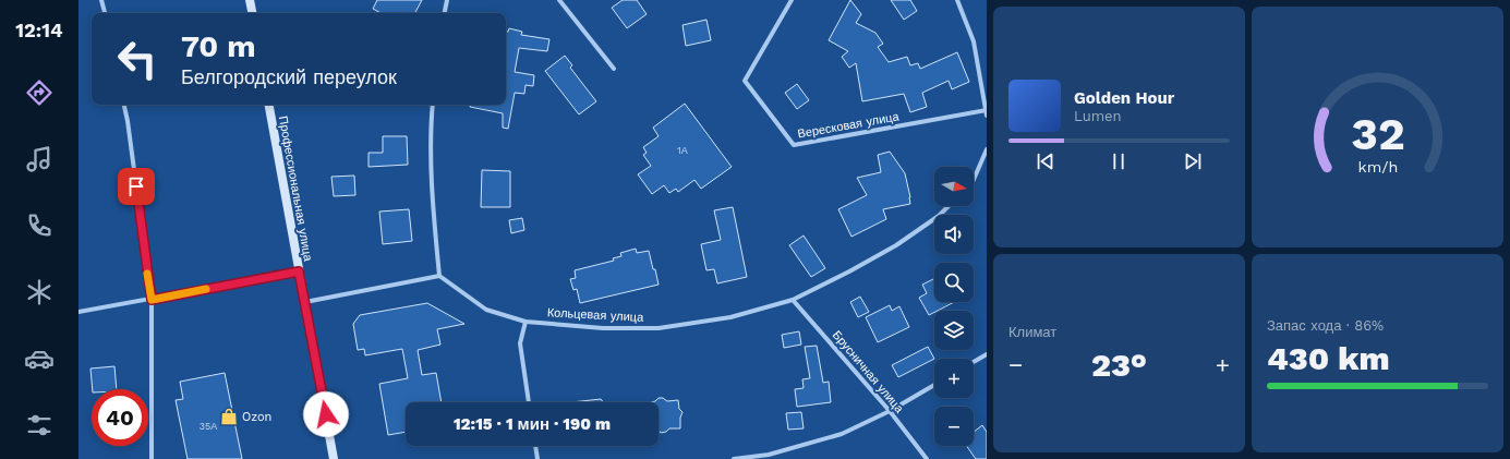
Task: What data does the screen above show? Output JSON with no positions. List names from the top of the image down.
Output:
{
  "streets": {
    "street": [
      "Вересковая улица",
      "Профессиональная улица",
      "Кольцевая улица",
      "Брусничная улица"
    ]
  },
  "crossings": [
    ["Кольцевая улица", "Брусничная улица"]
  ],
  "places": {
    "shop": ["Ozon"]
  },
  "house_numbers": ["1А", "35А"],
  "north": "right",
  "page": {
    "tabs": "12:14",
    "turn": ["70 m", "Белгородский переулок"],
    "song": ["Golden Hour", "Lumen"],
    "map_buttons": ["+", "−"],
    "tile": [
      "Климат",
      ["Запас хода · 86%", "430 km"]
    ],
    "heat": ["−", "23°", "+"],
    "limit": "40",
    "trip": "12:15 · 1 мин · 190 m",
    "gauge": ["32", "km/h"]
  }
}
